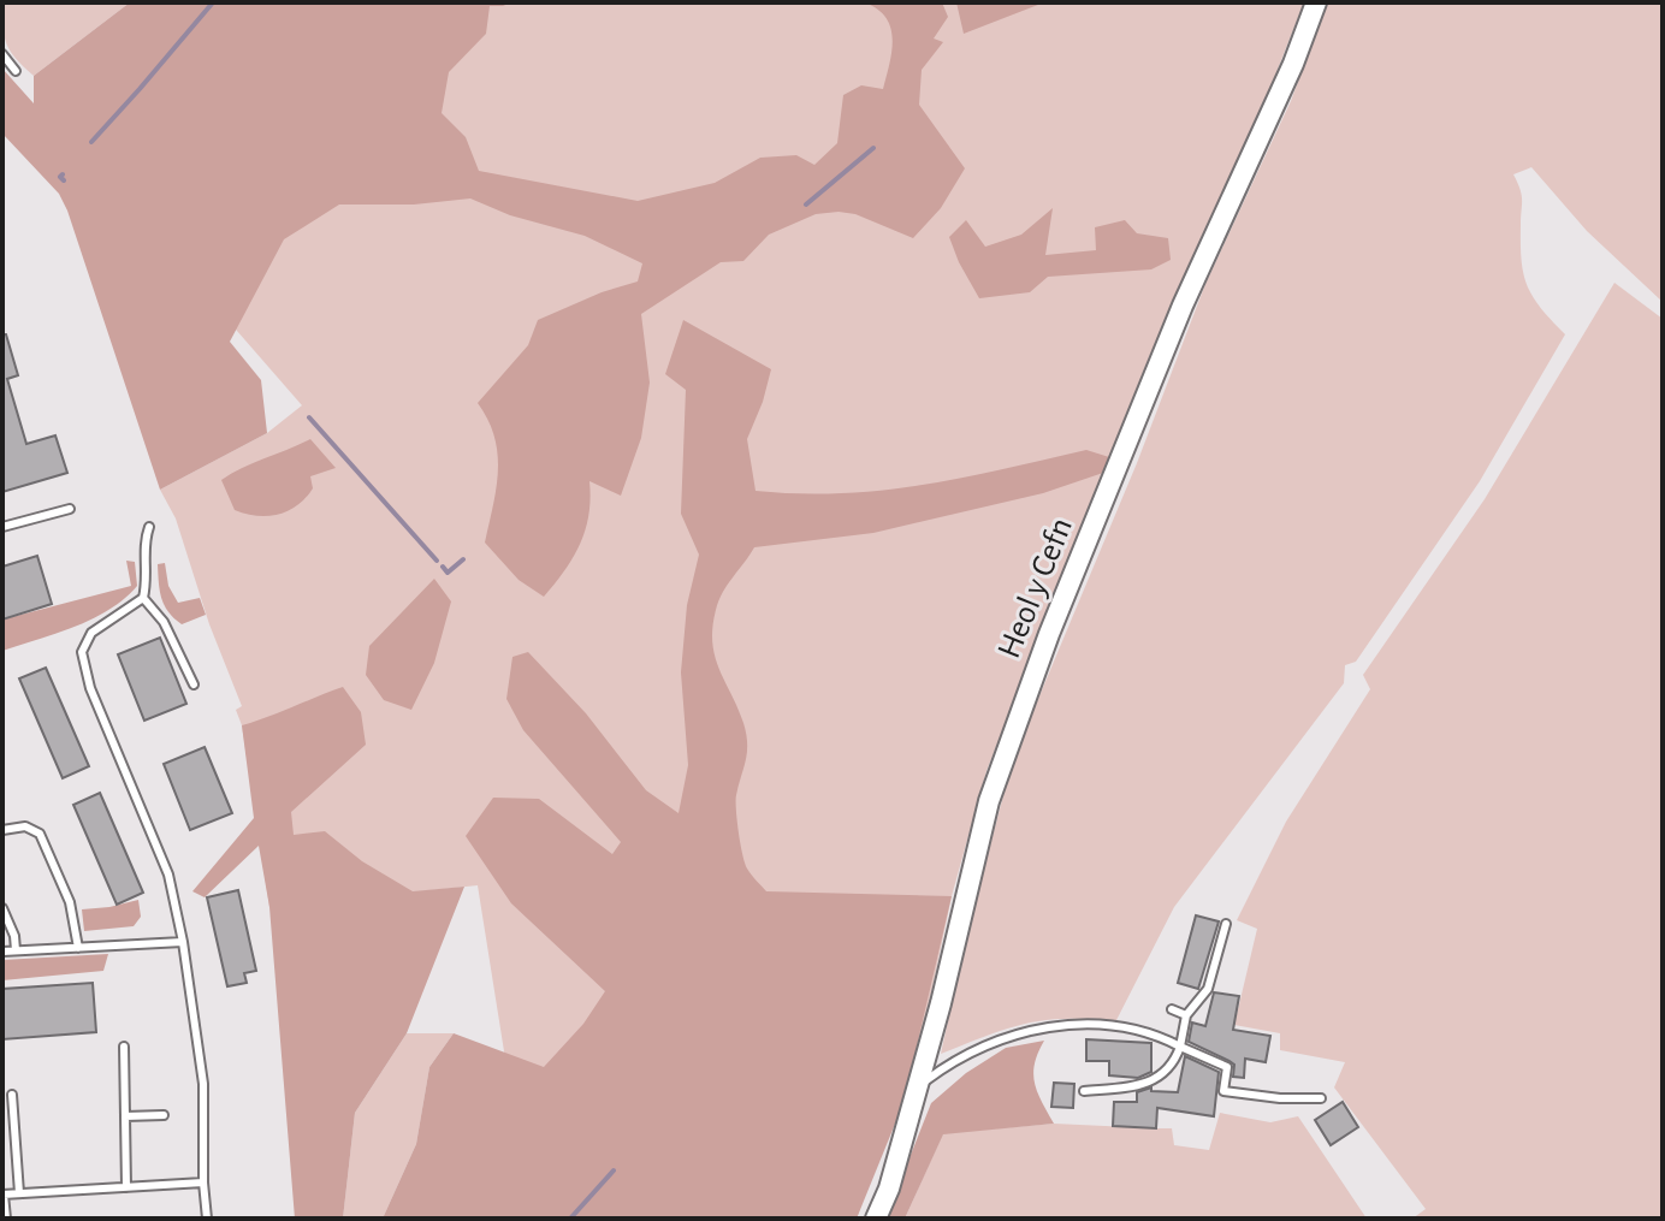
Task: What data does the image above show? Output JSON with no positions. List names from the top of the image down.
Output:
{
  "streets": {
    "street": ["Heol y Cefn"]
  }
}
